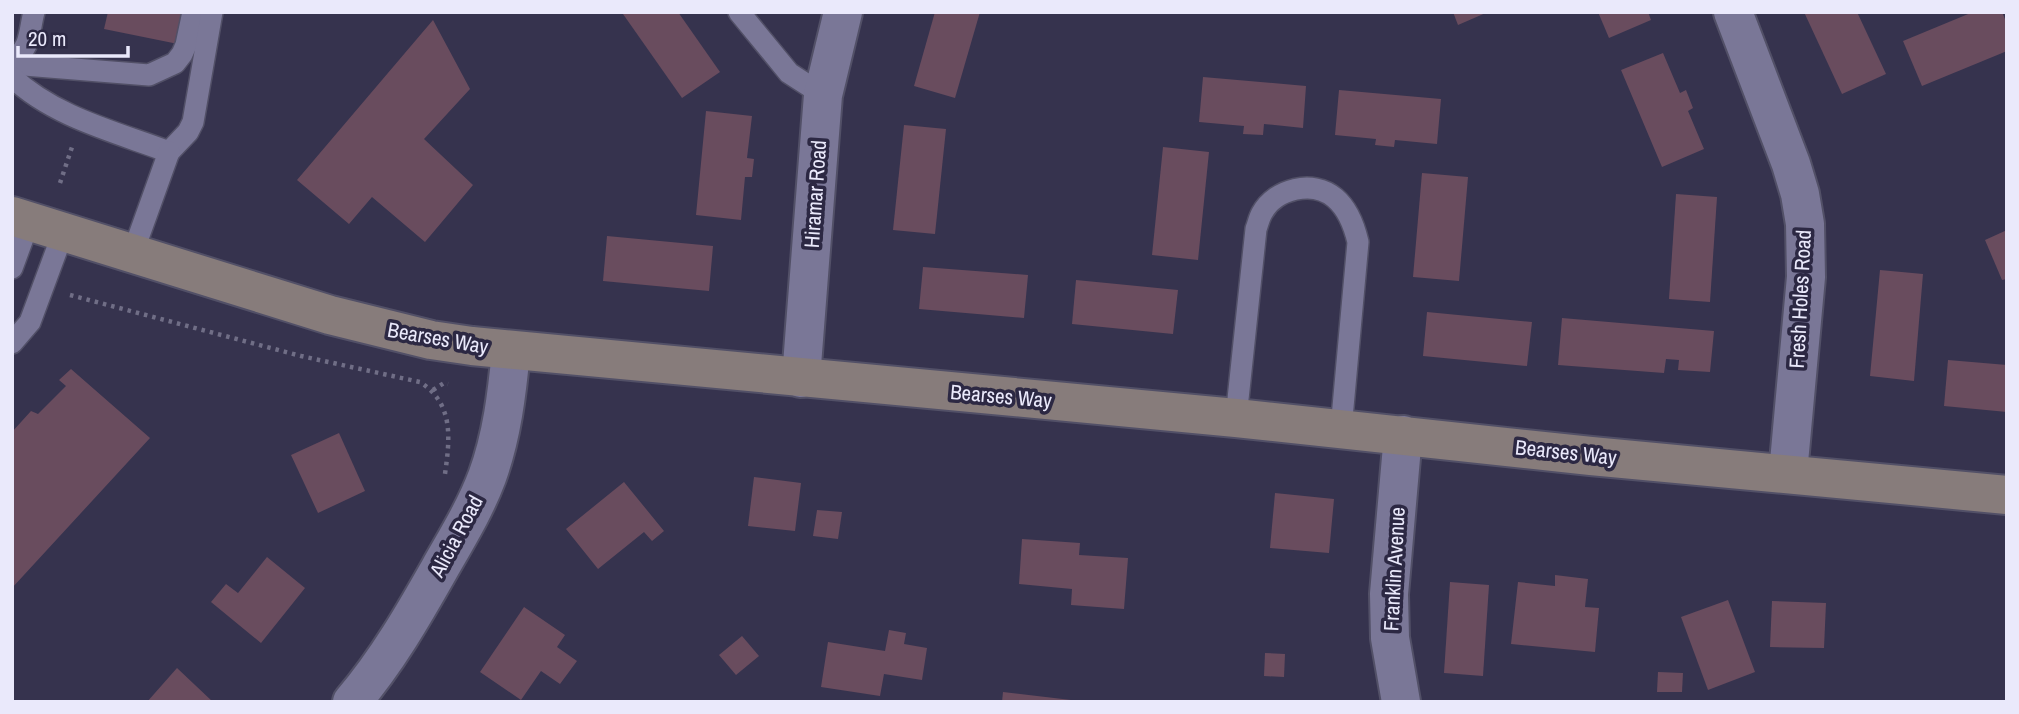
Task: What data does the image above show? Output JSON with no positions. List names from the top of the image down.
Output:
{
  "streets": {
    "main road": ["Bearses Way"],
    "street": [
      "Hiramar Road",
      "Fresh Holes Road",
      "Alicia Road",
      "Franklin Avenue"
    ]
  },
  "crossings": [
    ["Hiramar Road", "Bearses Way"],
    ["Fresh Holes Road", "Bearses Way"],
    ["Bearses Way", "Alicia Road"],
    ["Bearses Way", "Franklin Avenue"]
  ],
  "scale_bar": "20 m"
}
